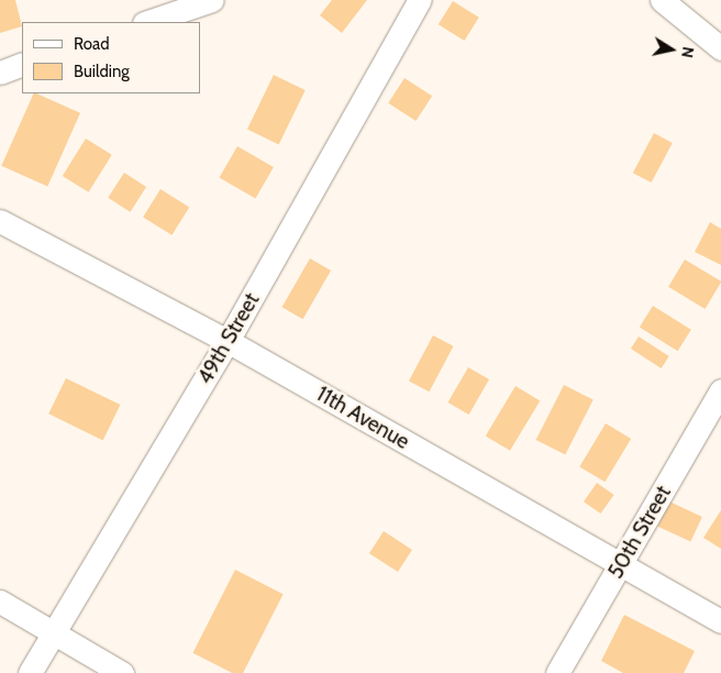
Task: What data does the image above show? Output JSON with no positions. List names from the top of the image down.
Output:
{
  "streets": {
    "street": ["49th Street", "11th Avenue", "50th Street"]
  },
  "crossings": [
    ["49th Street", "11th Avenue"],
    ["11th Avenue", "50th Street"]
  ],
  "legend": ["Road", "Building"],
  "north": "right"
}
